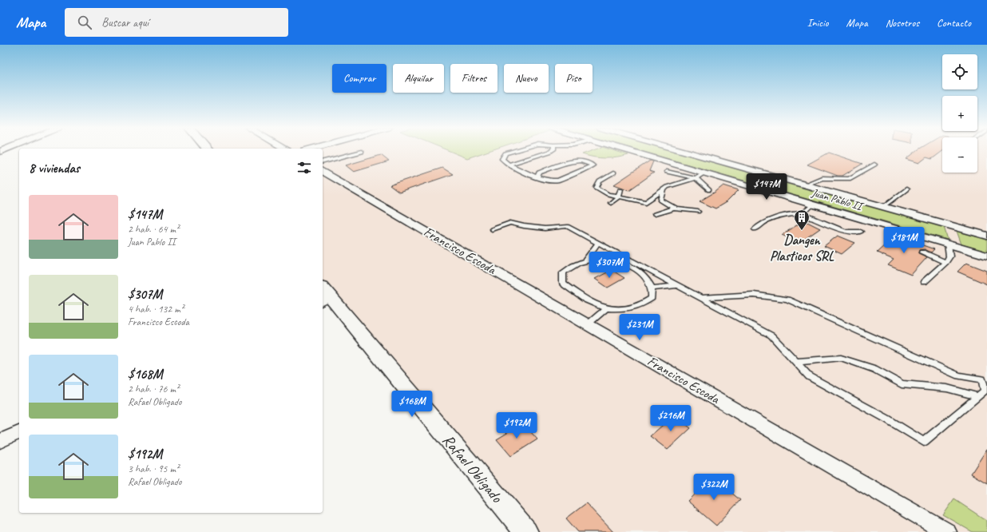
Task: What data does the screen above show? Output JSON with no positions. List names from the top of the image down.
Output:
{
  "streets": {
    "street": ["Juan Pablo II", "Francisco Escoda", "Rafael Obligado"]
  },
  "places": {
    "building": ["Dangen Plasticos SRL"]
  },
  "page": {
    "header": "Mapa",
    "search": "Buscar aquí",
    "nav": [
      "Inicio",
      "Mapa",
      "Nosotros",
      "Contacto"
    ],
    "map_buttons": ["+", "−"],
    "chip": [
      "Comprar",
      "Alquilar",
      "Filtros",
      "Nuevo",
      "Piso"
    ],
    "heading": "8 viviendas",
    "price": [
      "$147M",
      "$181M",
      "$307M",
      "$231M",
      "$168M",
      "$216M",
      "$192M",
      "$322M"
    ],
    "list": [
      {
        "name": "$147M",
        "note": "2 hab. · 64 m² · Juan Pablo II"
      },
      {
        "name": "$307M",
        "note": "4 hab. · 132 m² · Francisco Escoda"
      },
      {
        "name": "$168M",
        "note": "2 hab. · 76 m² · Rafael Obligado"
      },
      {
        "name": "$192M",
        "note": "3 hab. · 95 m² · Rafael Obligado"
      }
    ]
  }
}
